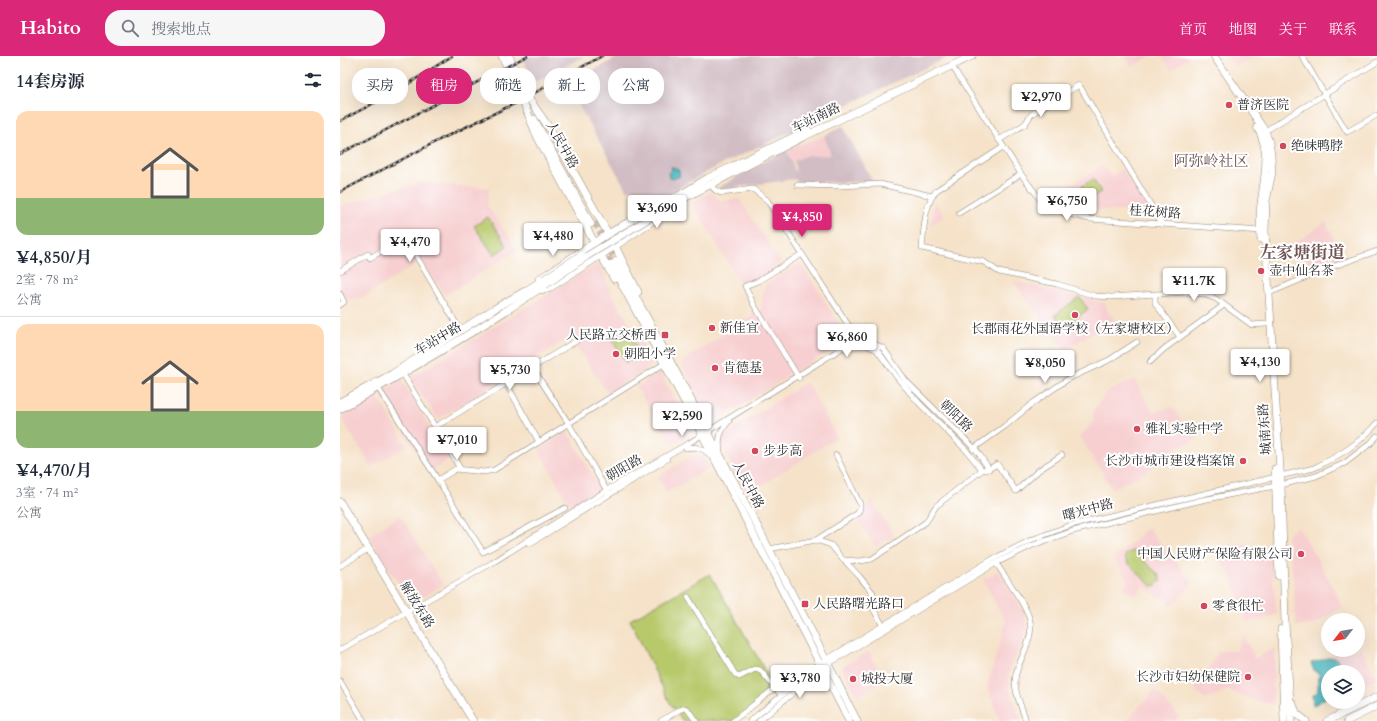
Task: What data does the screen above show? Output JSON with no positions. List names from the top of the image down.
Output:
{
  "streets": {
    "main road": [
      "车站南路",
      "人民中路",
      "车站中路",
      "城南东路",
      "解放东路"
    ],
    "street": ["桂花树路", "朝阳路", "曙光中路"]
  },
  "crossings": [
    ["车站南路", "桂花树路"],
    ["车站南路", "车站中路"],
    ["人民中路", "朝阳路"],
    ["人民中路", "曙光中路"],
    ["桂花树路", "城南东路"],
    ["朝阳路", "解放东路"],
    ["城南东路", "曙光中路"]
  ],
  "districts": ["阿弥岭社区", "左家塘街道"],
  "places": {
    "other": [
      "普济医院",
      "绝味鸭脖",
      "壶中仙名茶",
      "长郡雨花外国语学校（左家塘校区）",
      "新佳宜",
      "朝阳小学",
      "肯德基",
      "雅礼实验中学",
      "步步高",
      "长沙市城市建设档案馆",
      "中国人民财产保险有限公司",
      "零食很忙",
      "长沙市妇幼保健院",
      "城投大厦"
    ],
    "transit": ["人民路立交桥西", "人民路曙光路口"]
  },
  "north": "bottom left",
  "page": {
    "header": "Habito",
    "search": "搜索地点",
    "nav": [
      "首页",
      "地图",
      "关于",
      "联系"
    ],
    "heading": "14套房源",
    "chip": [
      "买房",
      "租房",
      "筛选",
      "新上",
      "公寓"
    ],
    "price": [
      "¥2,970",
      "¥6,750",
      "¥3,690",
      "¥4,850",
      "¥4,480",
      "¥4,470",
      "¥11.7K",
      "¥6,860",
      "¥4,130",
      "¥8,050",
      "¥5,730",
      "¥2,590",
      "¥7,010",
      "¥3,780"
    ],
    "list": [
      {
        "name": "¥4,850/月",
        "note": "2室 · 78 m² · 公寓"
      },
      {
        "name": "¥4,470/月",
        "note": "3室 · 74 m² · 公寓"
      }
    ]
  }
}
